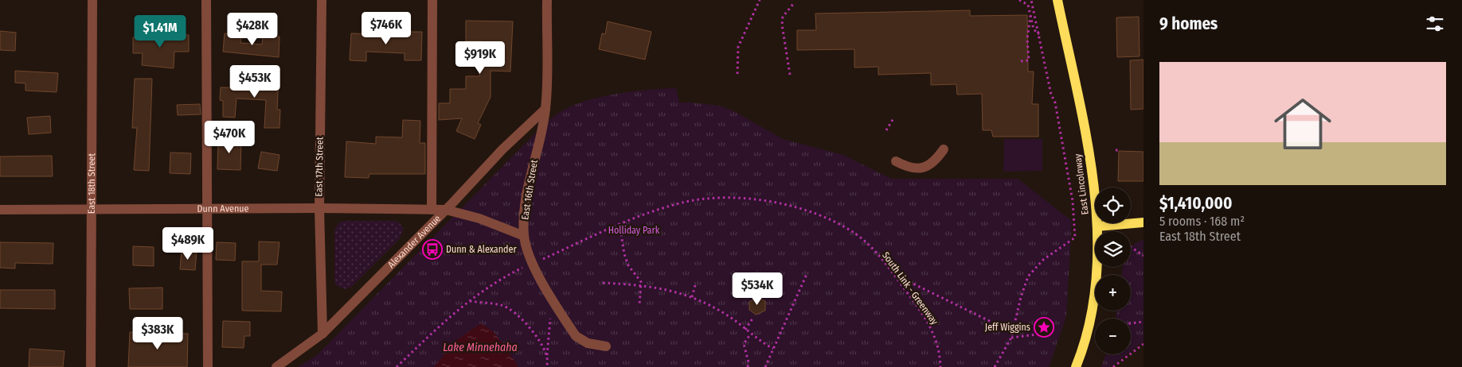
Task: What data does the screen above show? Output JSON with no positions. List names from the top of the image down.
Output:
{
  "streets": {
    "main road": ["East Lincolnway"],
    "street": [
      "East 17th Street",
      "East 18th Street",
      "East 16th Street",
      "Dunn Avenue",
      "Alexander Avenue"
    ],
    "path": ["South Link - Greenway"]
  },
  "crossings": [
    ["East 17th Street", "Dunn Avenue"],
    ["East 17th Street", "Alexander Avenue"],
    ["East 18th Street", "Dunn Avenue"],
    ["East 16th Street", "Dunn Avenue"],
    ["East 16th Street", "Alexander Avenue"],
    ["East 16th Street", "South Link - Greenway"],
    ["Dunn Avenue", "Alexander Avenue"]
  ],
  "water": ["Lake Minnehaha"],
  "parks": ["Holliday Park"],
  "places": {
    "bus stop": ["Dunn & Alexander"],
    "place": ["Jeff Wiggins"]
  },
  "page": {
    "heading": "9 homes",
    "price": [
      "$746K",
      "$428K",
      "$1.41M",
      "$919K",
      "$453K",
      "$470K",
      "$489K",
      "$534K",
      "$383K"
    ],
    "list": [
      {
        "name": "$1,410,000",
        "note": "5 rooms · 168 m² · East 18th Street"
      }
    ],
    "map_buttons": ["+", "−"]
  }
}
